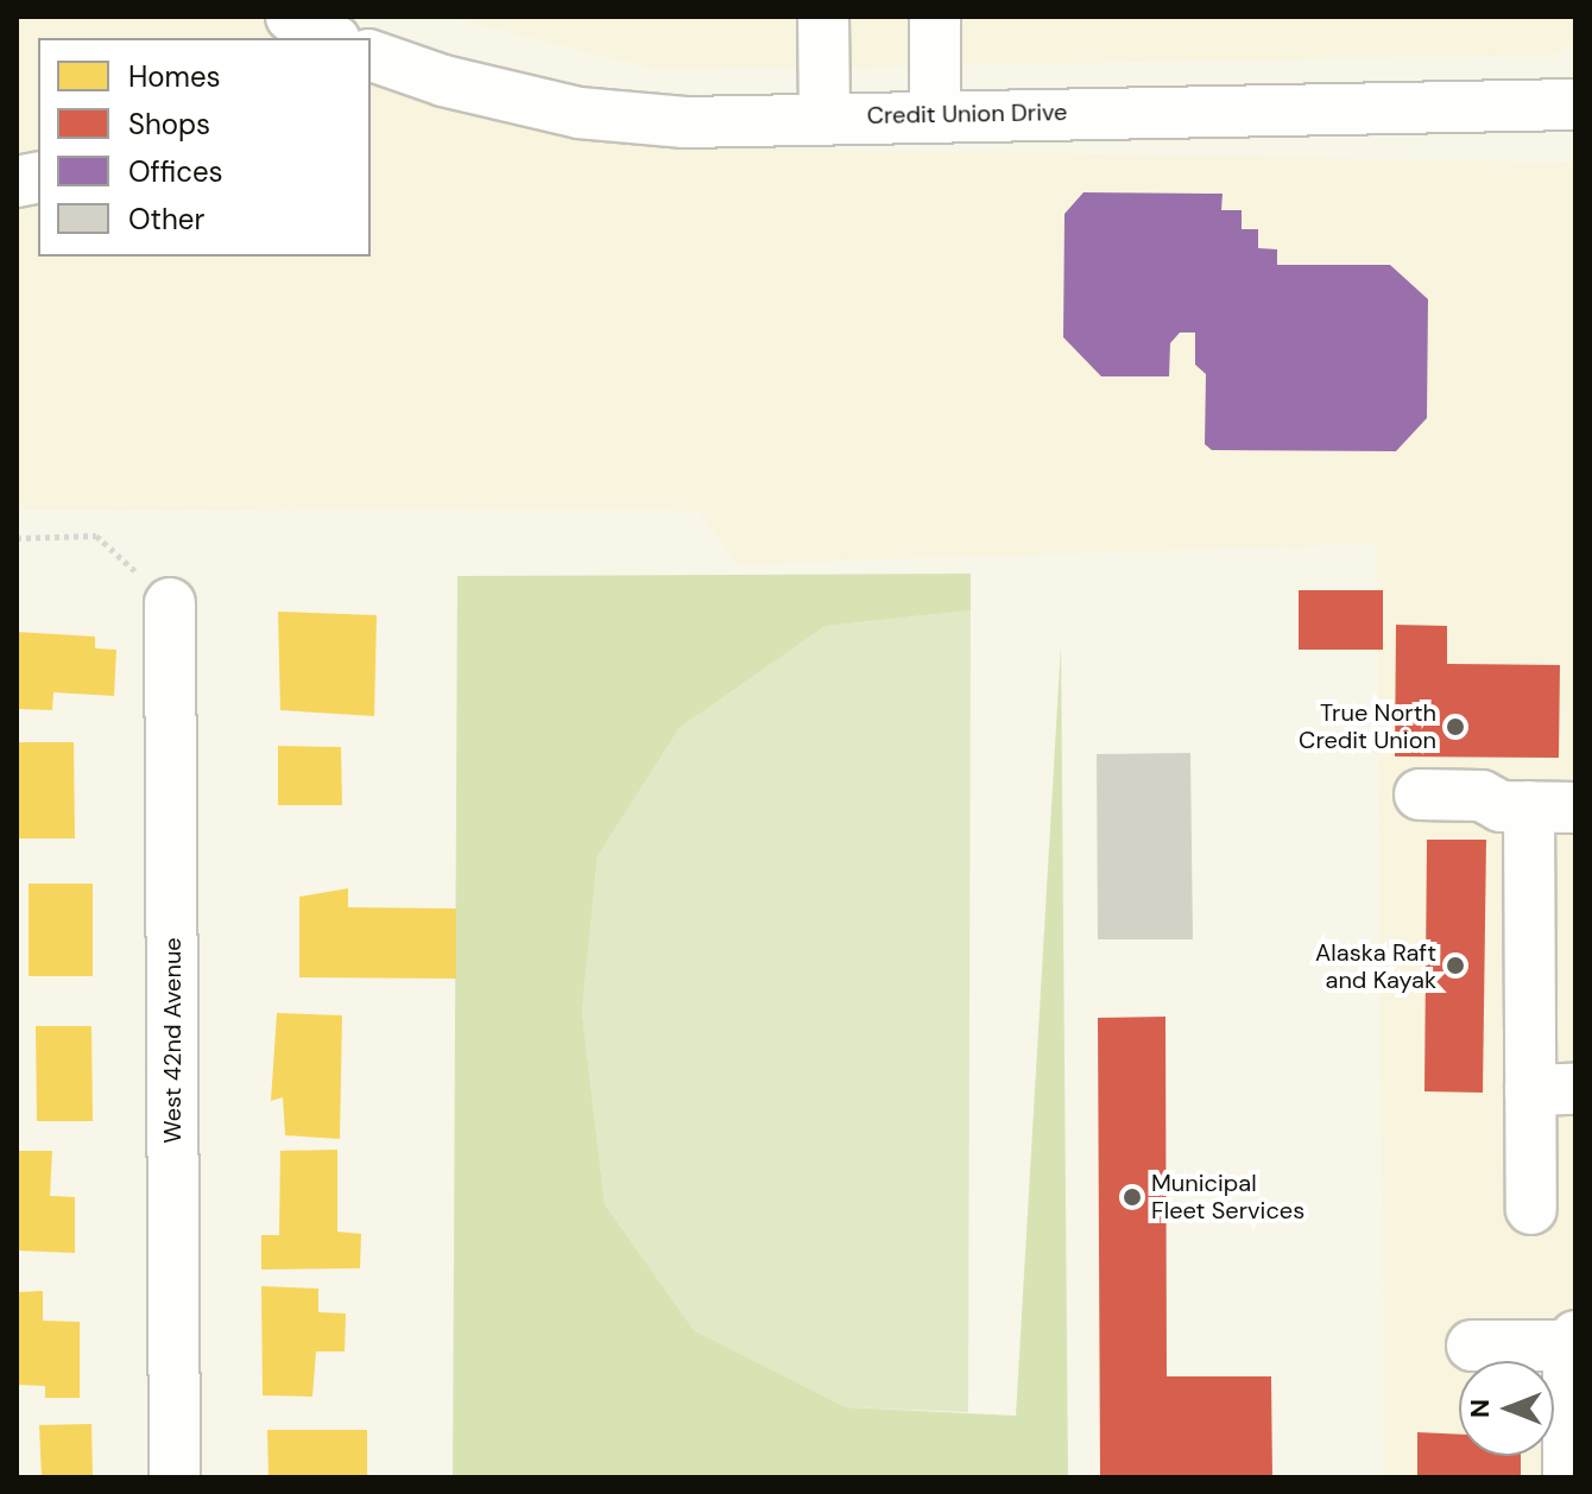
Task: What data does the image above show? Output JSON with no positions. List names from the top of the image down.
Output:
{
  "streets": {
    "street": ["Credit Union Drive", "West 42nd Avenue"]
  },
  "places": ["True North Credit Union", "Alaska Raft and Kayak", "Municipal Fleet Services"],
  "legend": [
    "Homes",
    "Shops",
    "Offices",
    "Other"
  ],
  "north": "left"
}
